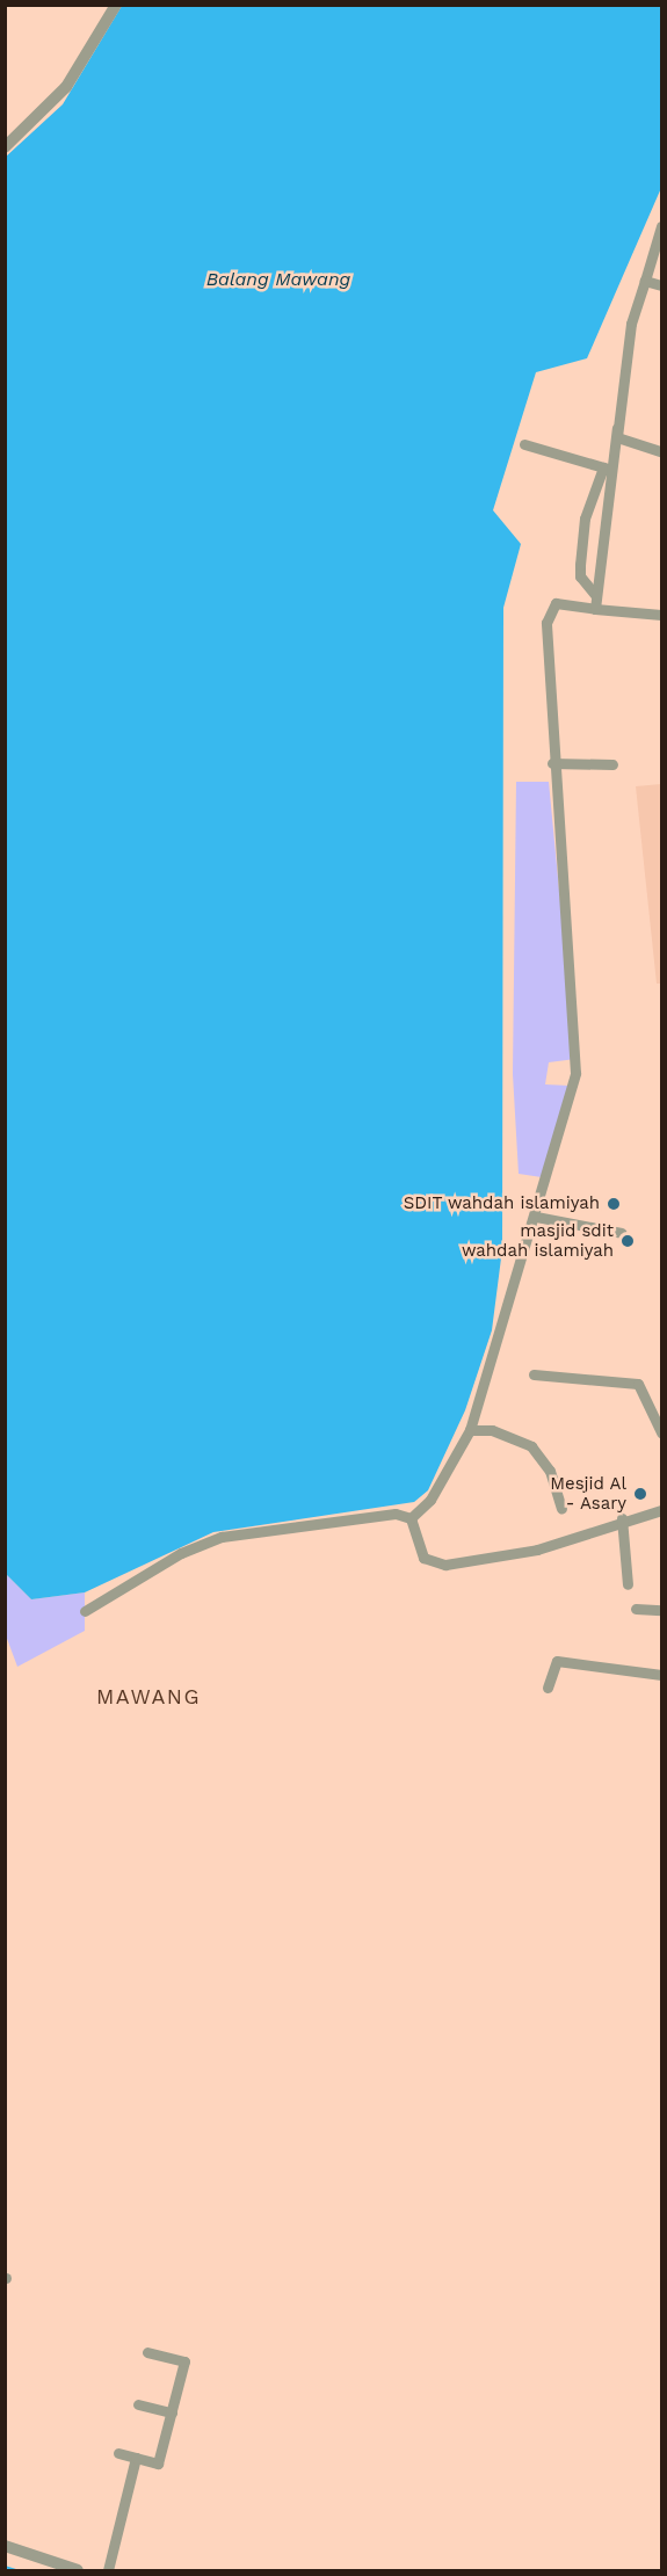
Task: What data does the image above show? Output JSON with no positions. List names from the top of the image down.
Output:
{
  "districts": ["MAWANG"],
  "water": ["Balang Mawang"],
  "places": ["SDIT wahdah islamiyah", "masjid sdit wahdah islamiyah", "Mesjid Al - Asary"]
}
